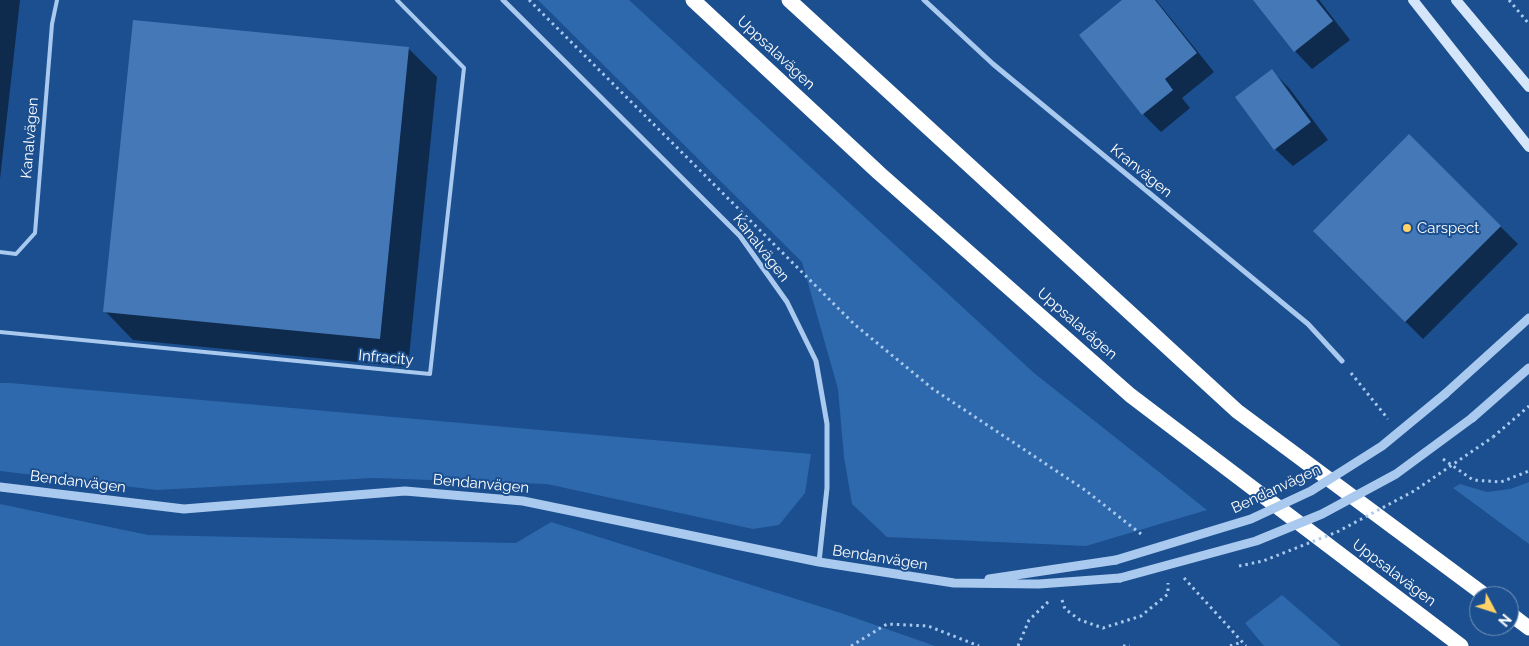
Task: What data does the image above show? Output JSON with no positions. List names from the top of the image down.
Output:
{
  "streets": {
    "highway": ["Uppsalavägen"],
    "street": ["Kanalvägen", "Kranvägen", "Bendanvägen"],
    "lane": ["Infracity"]
  },
  "crossings": [
    ["Kanalvägen", "Bendanvägen"]
  ],
  "places": ["Carspect"],
  "north": "bottom right"
}
